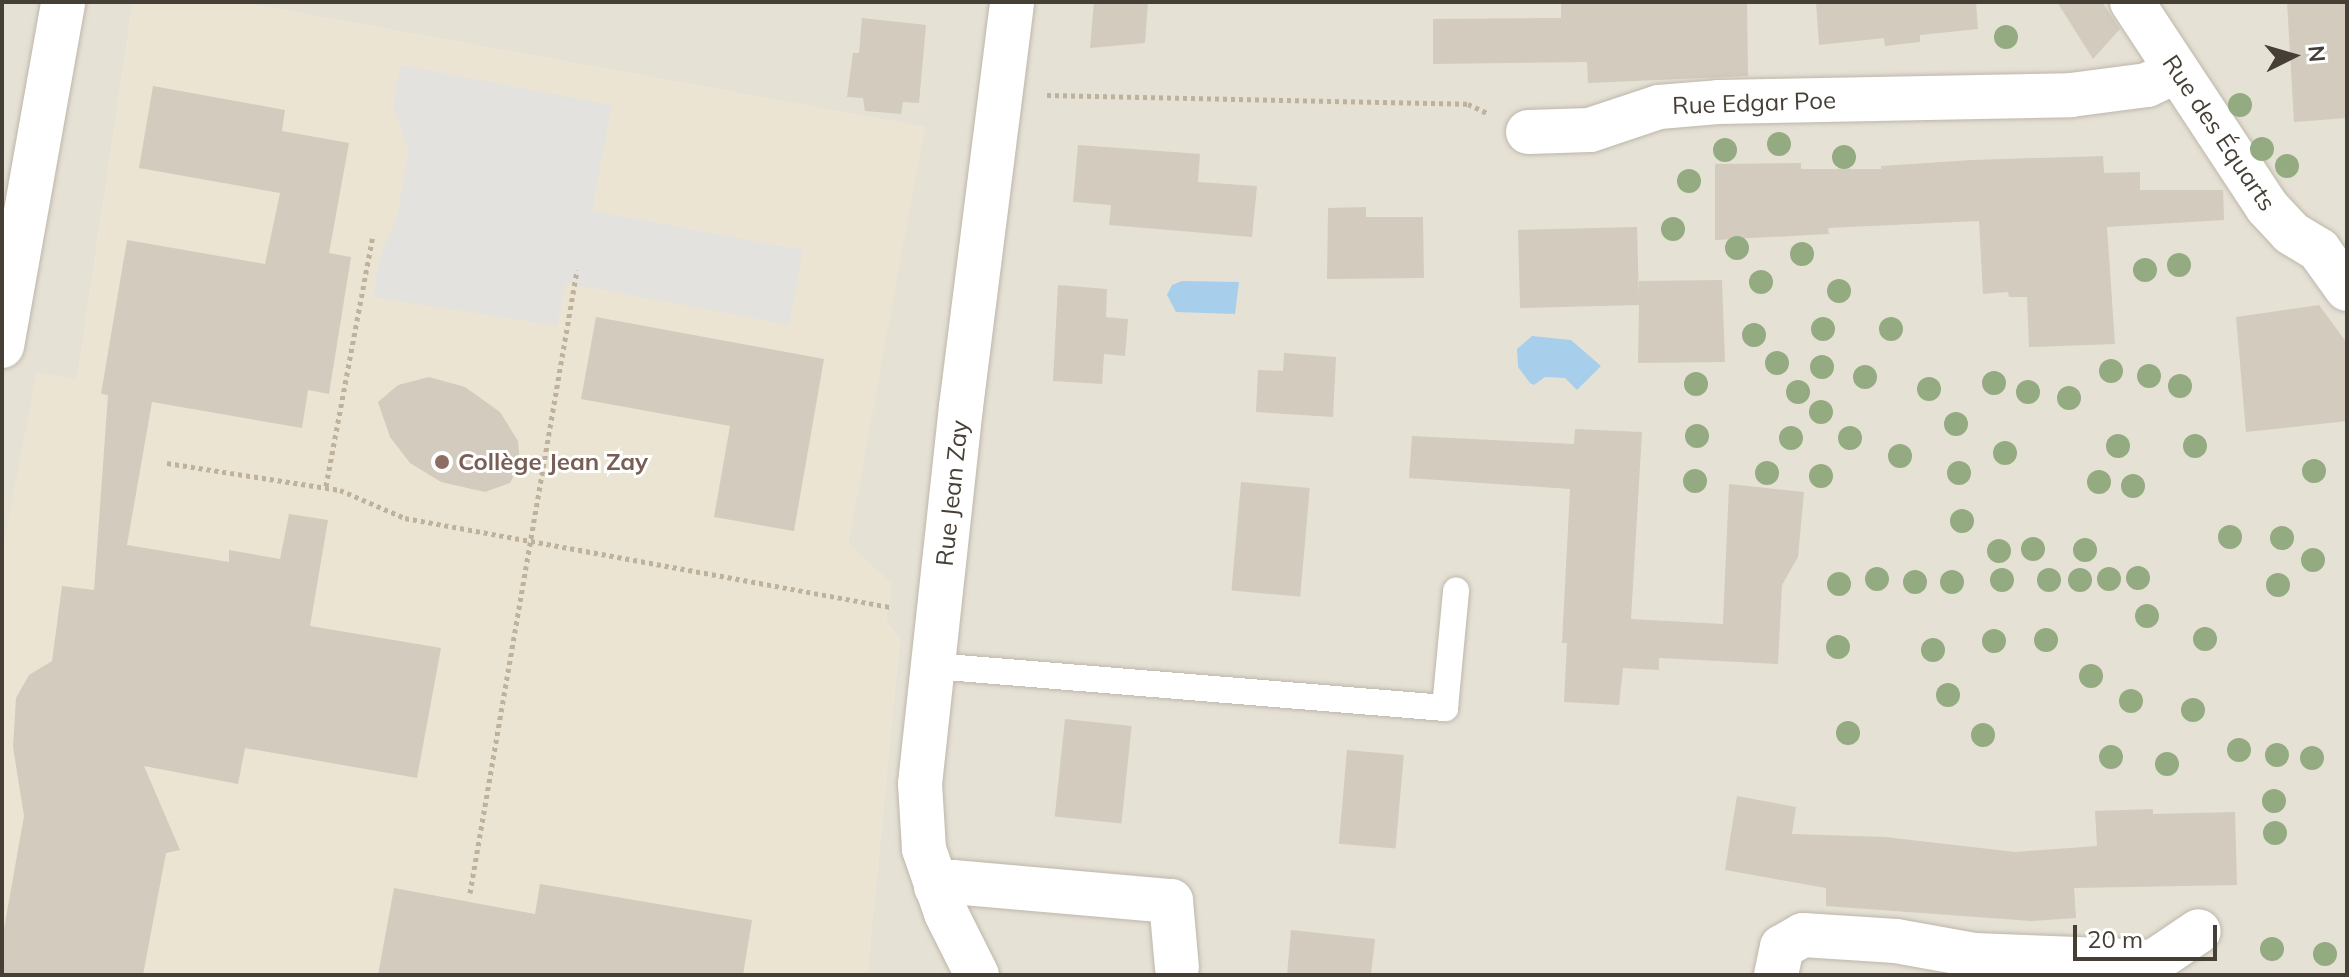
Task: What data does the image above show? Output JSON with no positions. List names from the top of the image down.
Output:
{
  "streets": {
    "street": ["Rue Edgar Poe", "Rue des Équarts", "Rue Jean Zay"]
  },
  "crossings": [
    ["Rue Edgar Poe", "Rue des Équarts"]
  ],
  "places": ["Collège Jean Zay"],
  "scale_bar": "20 m",
  "north": "right"
}
